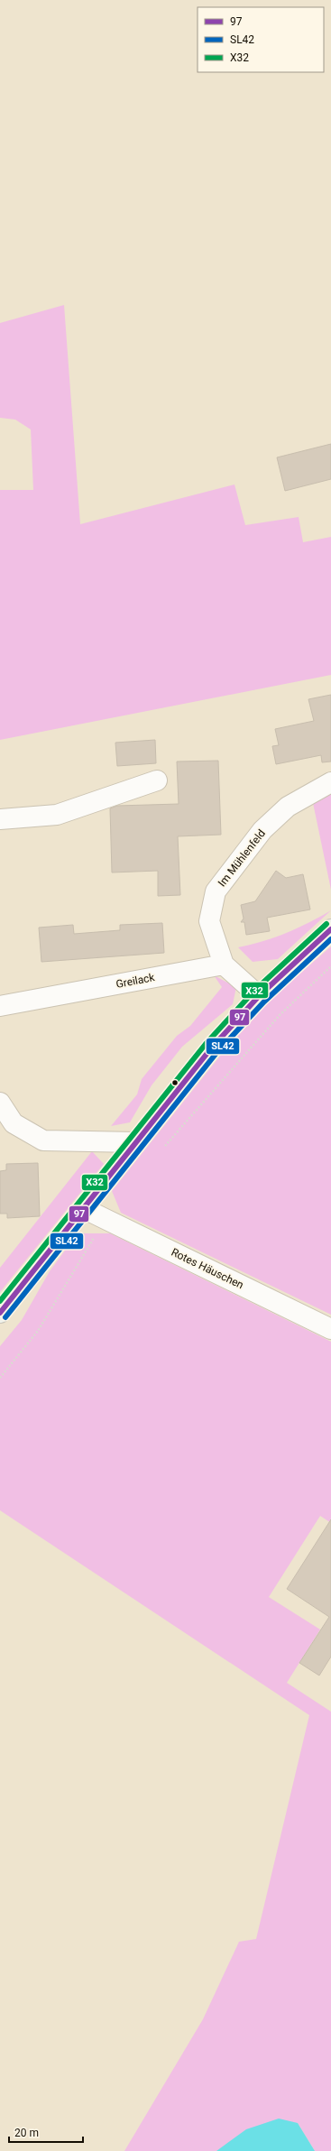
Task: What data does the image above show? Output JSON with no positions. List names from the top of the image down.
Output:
{
  "streets": {
    "street": ["Im Mühlenfeld", "Greilack", "Rotes Häuschen"]
  },
  "crossings": [
    ["Im Mühlenfeld", "Greilack"]
  ],
  "lines": ["transit line X32", "transit line 97", "transit line SL42"],
  "legend": ["97", "SL42", "X32"],
  "scale_bar": "20 m"
}
